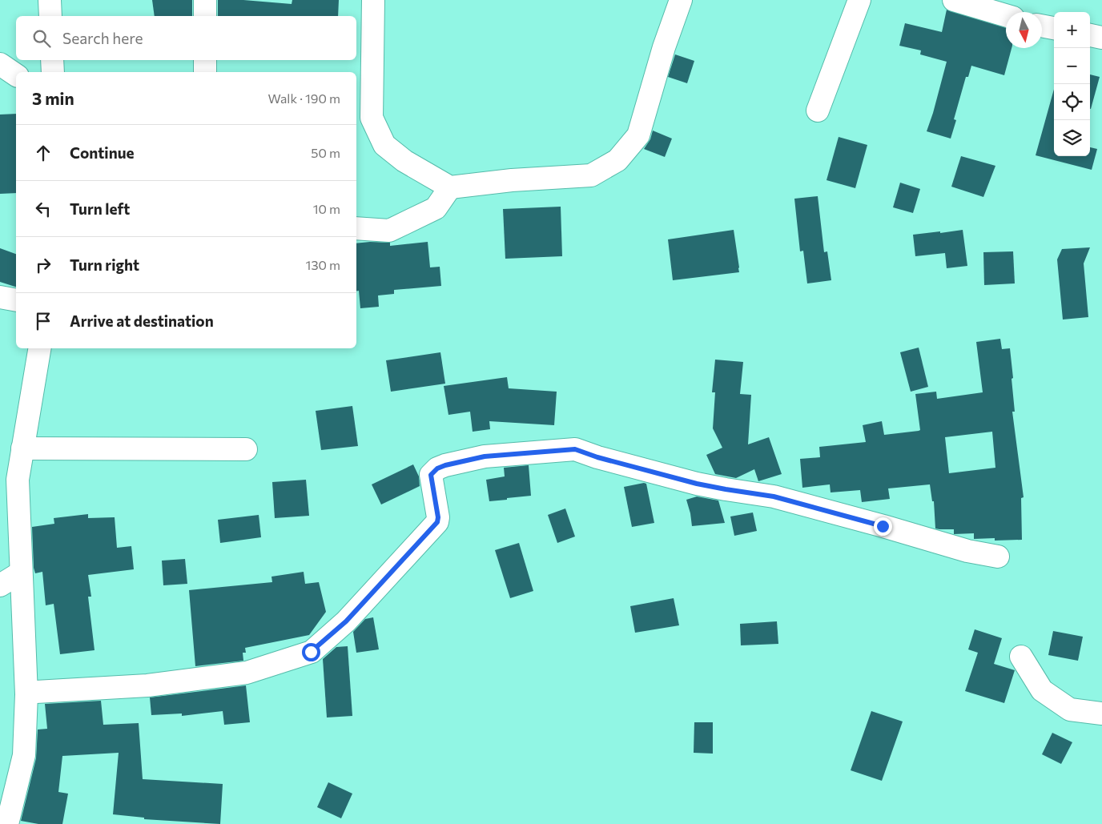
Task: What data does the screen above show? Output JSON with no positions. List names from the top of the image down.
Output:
{
  "north": "bottom",
  "page": {
    "map_buttons": ["+", "−"],
    "search": "Search here",
    "heading": ["3 min", "Walk · 190 m"],
    "list": [
      ["Continue", "50 m"],
      ["Turn left", "10 m"],
      ["Turn right", "130 m"],
      "Arrive at destination"
    ]
  }
}
